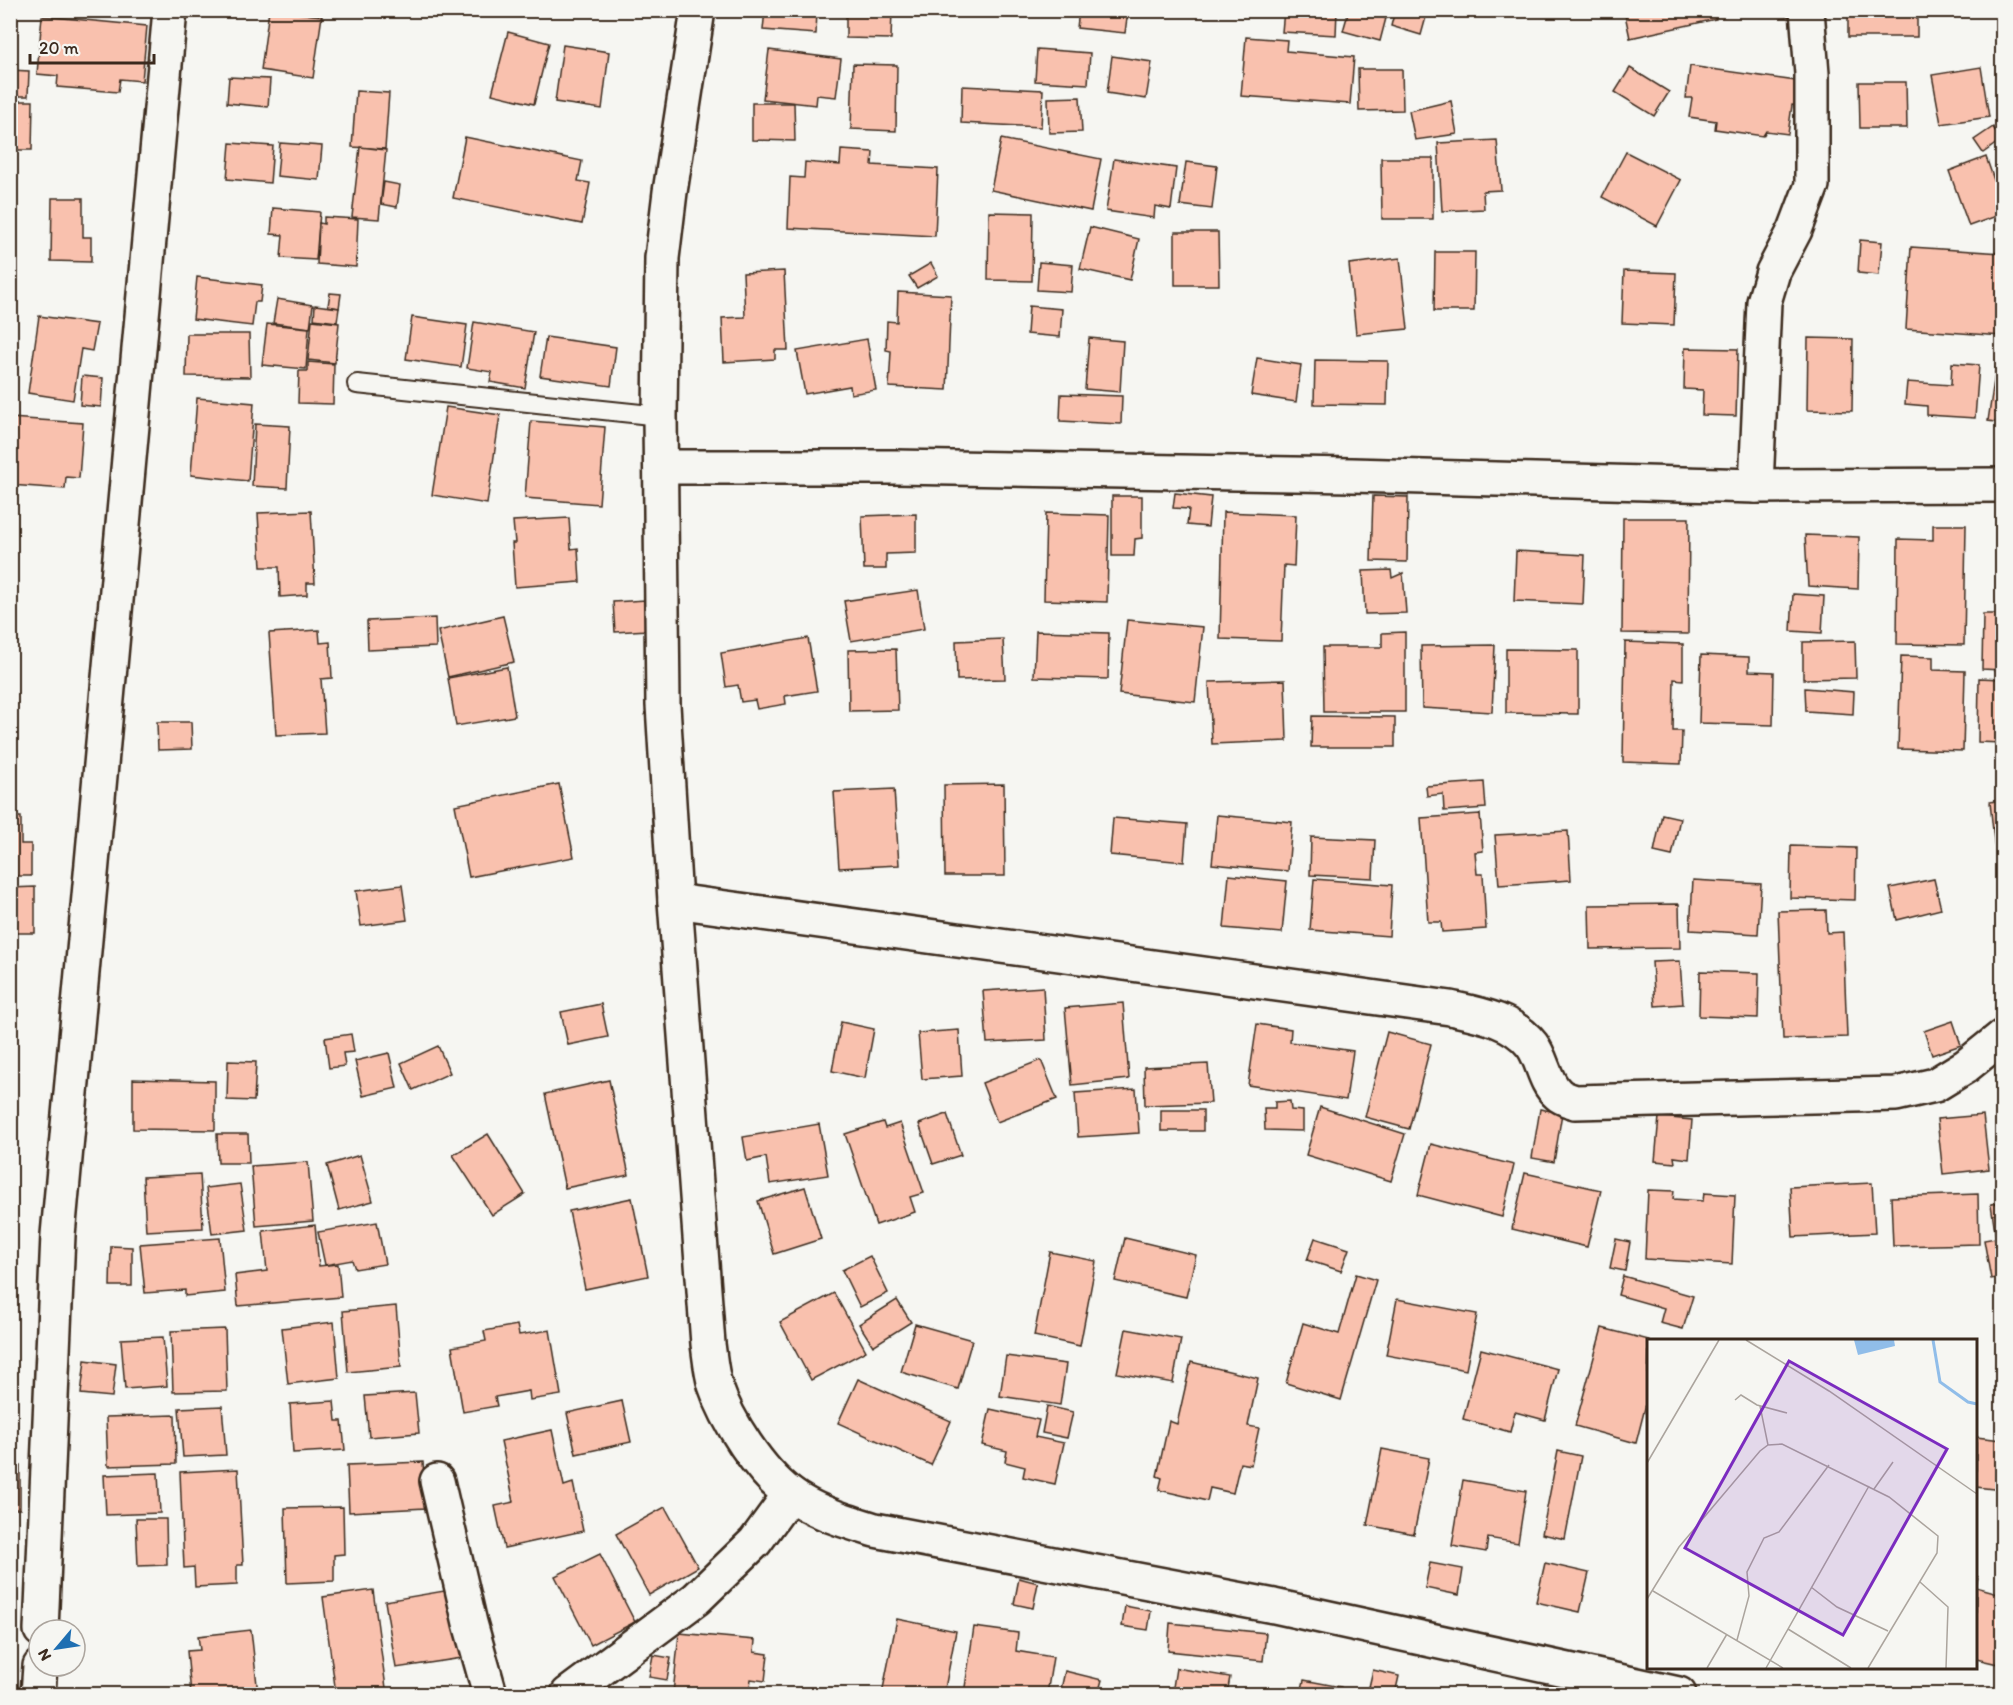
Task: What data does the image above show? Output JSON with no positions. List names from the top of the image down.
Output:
{
  "scale_bar": "20 m",
  "north": "bottom left"
}
